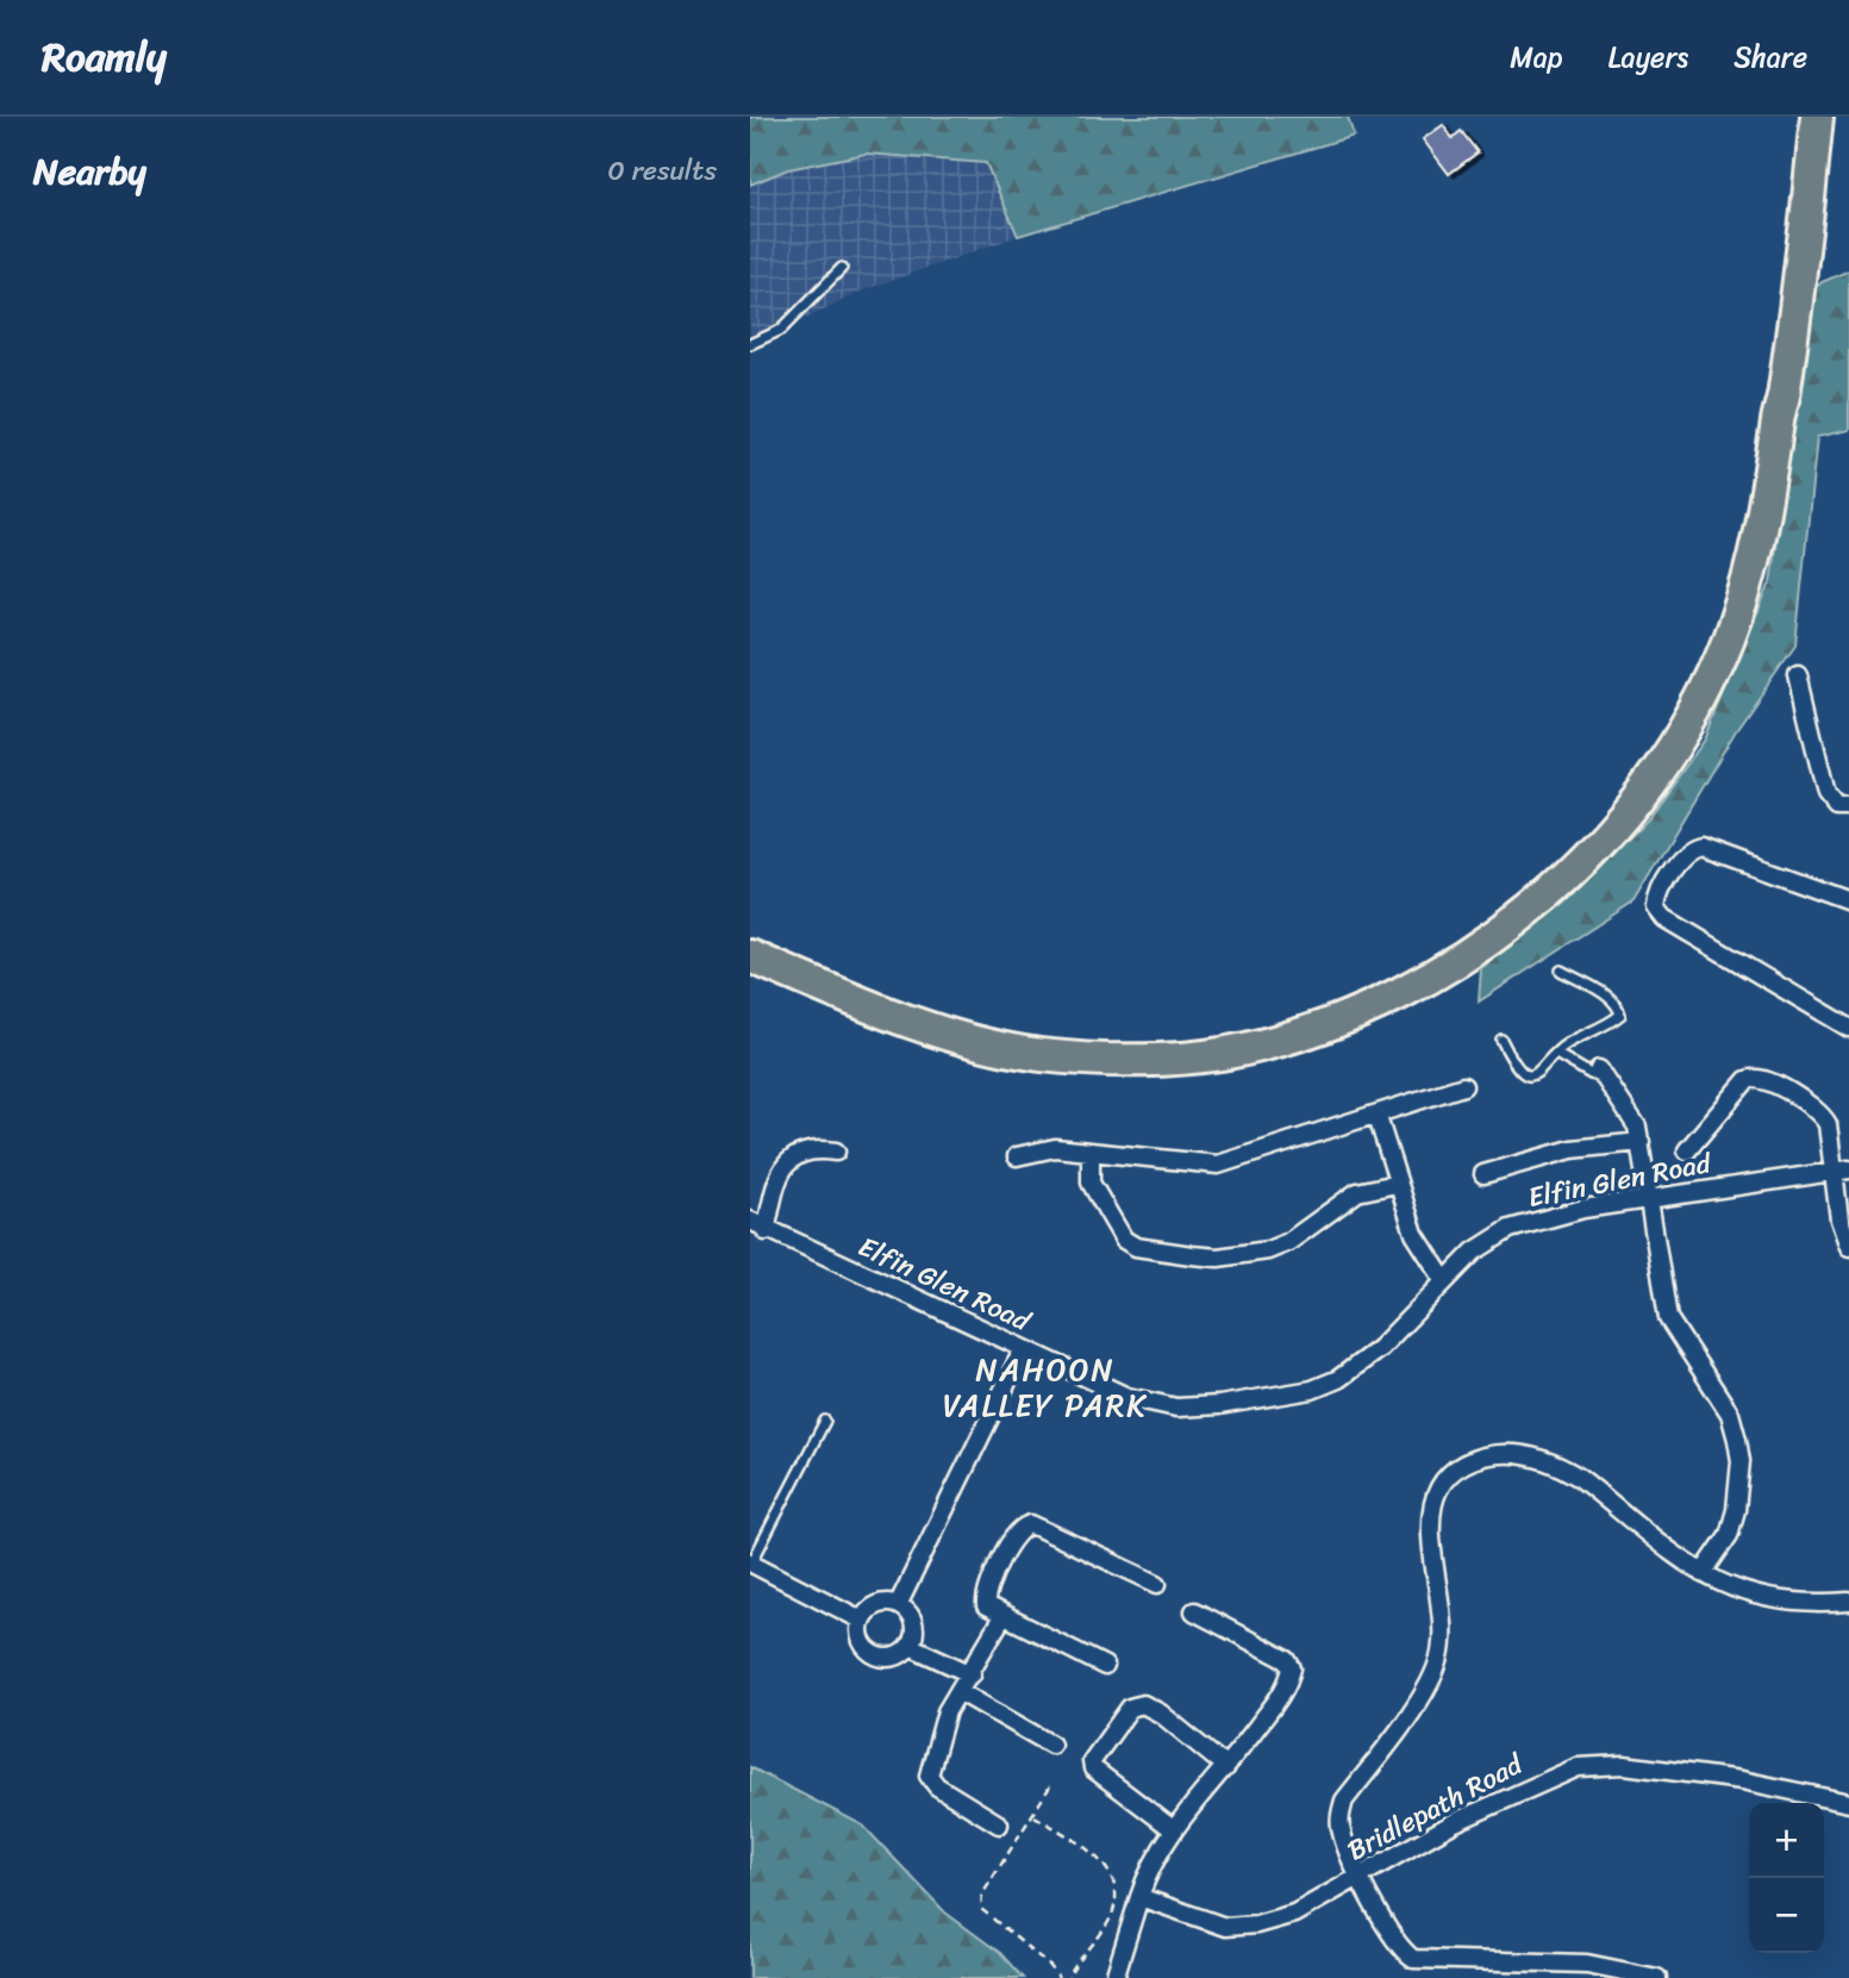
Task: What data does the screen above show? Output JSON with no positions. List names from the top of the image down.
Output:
{
  "streets": {
    "street": ["Elfin Glen Road", "Bridlepath Road"]
  },
  "districts": ["NAHOON VALLEY PARK"],
  "page": {
    "header": "Roamly",
    "nav": ["Map", "Layers", "Share"],
    "heading": ["Nearby", "0 results"],
    "map_buttons": ["+", "−"]
  }
}
